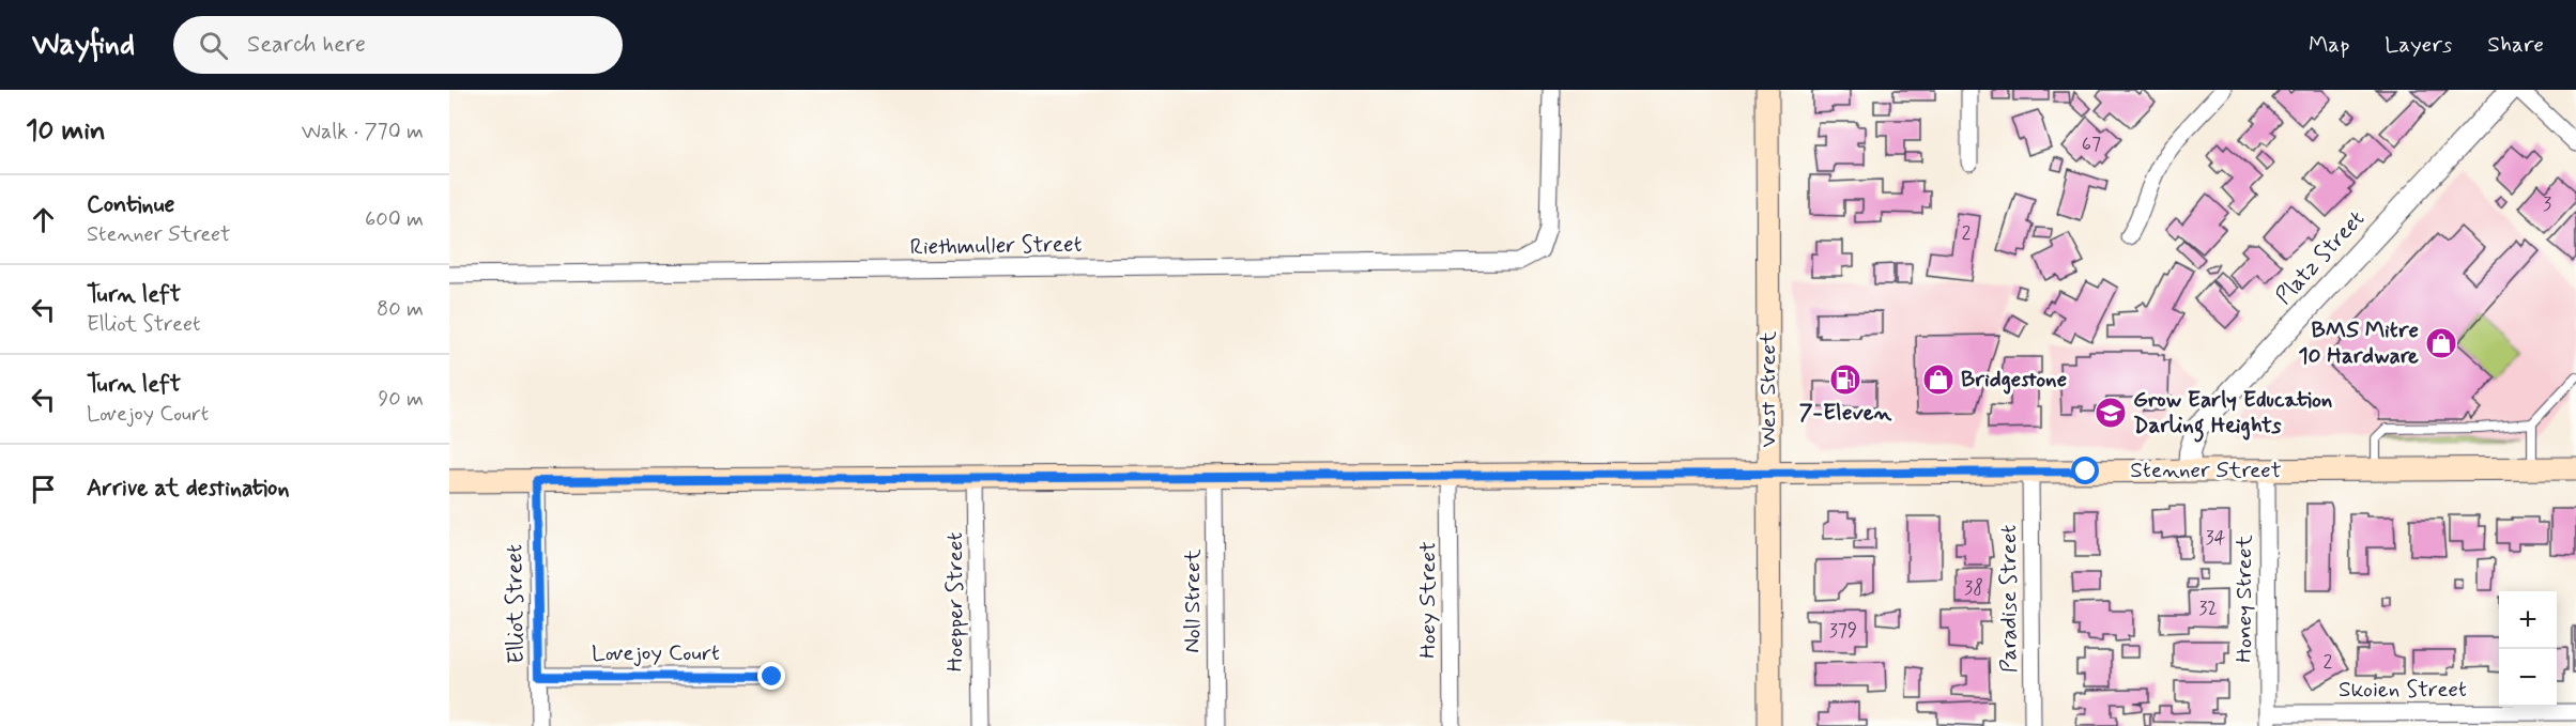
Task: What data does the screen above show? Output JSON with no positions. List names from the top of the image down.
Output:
{
  "streets": {
    "main road": ["West Street", "Stenner Street"],
    "street": [
      "Riethmuller Street",
      "Platz Street",
      "Paradise Street",
      "Honey Street",
      "Hoey Street",
      "Noll Street",
      "Hoepper Street",
      "Elliot Street",
      "Lovejoy Court",
      "Skoien Street"
    ]
  },
  "crossings": [
    ["Platz Street", "Stenner Street"],
    ["West Street", "Stenner Street"],
    ["Stenner Street", "Paradise Street"],
    ["Stenner Street", "Honey Street"],
    ["Stenner Street", "Hoey Street"],
    ["Stenner Street", "Noll Street"],
    ["Stenner Street", "Hoepper Street"],
    ["Stenner Street", "Elliot Street"],
    ["Honey Street", "Skoien Street"],
    ["Elliot Street", "Lovejoy Court"]
  ],
  "places": {
    "shop": ["BMS Mitre 10 Hardware", "Bridgestone"],
    "fuel station": ["7-Eleven"],
    "school or university": ["Grow Early Education Darling Heights"]
  },
  "house_numbers": [
    "67",
    "3",
    "2",
    "34",
    "38",
    "32",
    "379",
    "2"
  ],
  "page": {
    "header": "Wayfind",
    "search": "Search here",
    "nav": ["Map", "Layers", "Share"],
    "heading": ["10 min", "Walk · 770 m"],
    "list": [
      ["Continue", "Stenner Street", "600 m"],
      ["Turn left", "Elliot Street", "80 m"],
      ["Turn left", "Lovejoy Court", "90 m"],
      "Arrive at destination"
    ],
    "map_buttons": ["+", "−"]
  }
}
